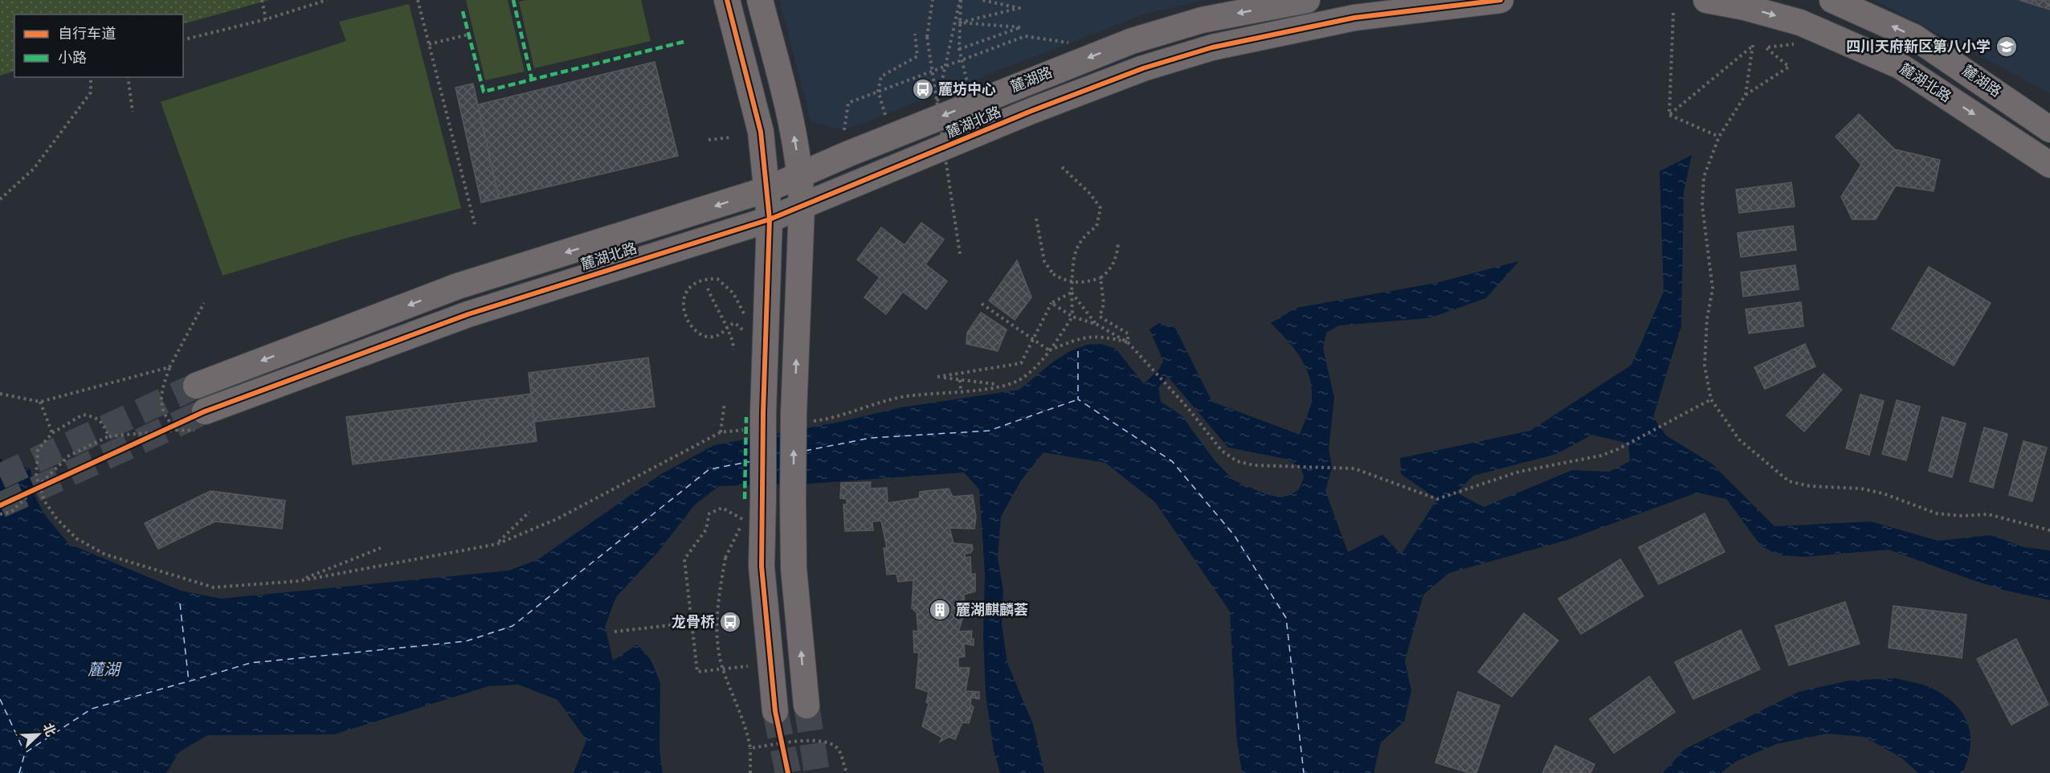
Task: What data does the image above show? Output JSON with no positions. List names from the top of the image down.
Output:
{
  "streets": {
    "street": ["麓湖路", "麓湖北路"]
  },
  "one_way": ["麓湖路"],
  "water": ["麓湖"],
  "places": {
    "school or university": ["四川天府新区第八小学"],
    "bus stop": ["麓坊中心", "龙骨桥"],
    "building": ["麓湖麒麟荟"]
  },
  "legend": ["自行车道", "小路"],
  "north": "top right"
}
